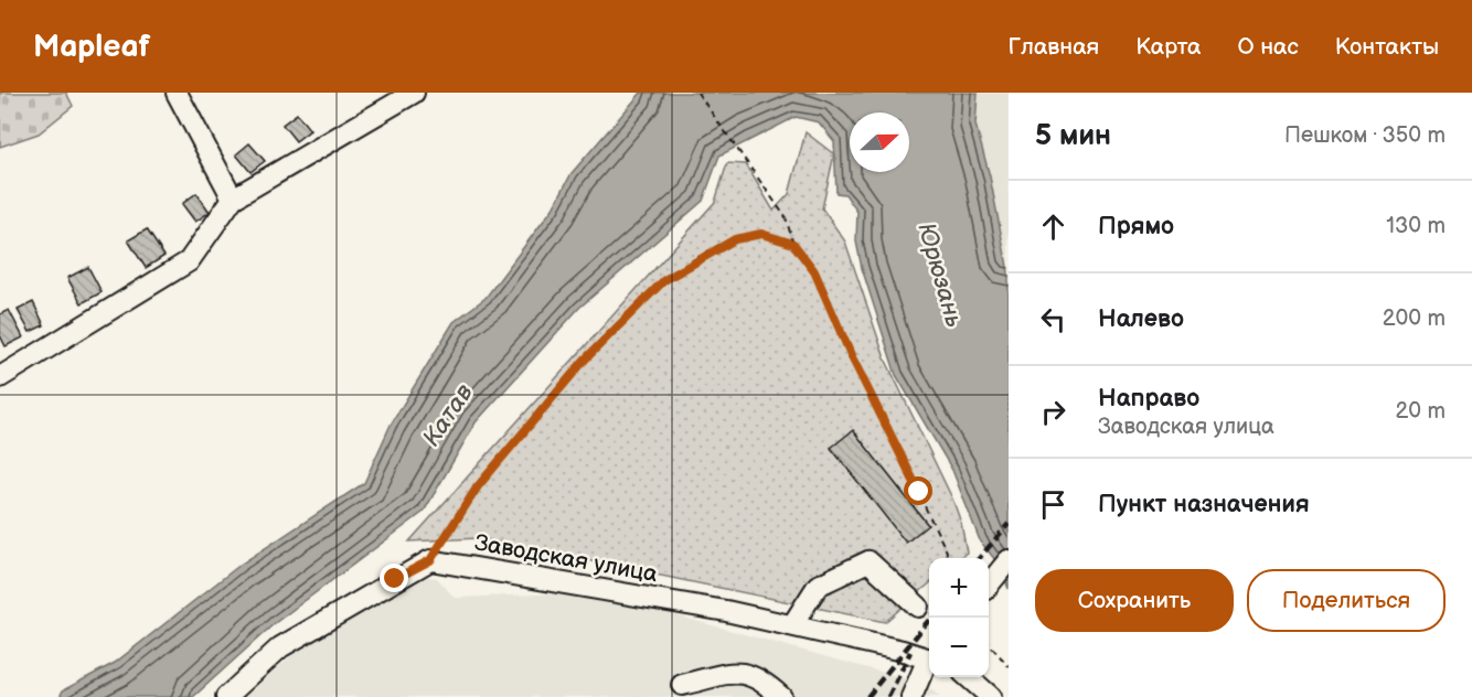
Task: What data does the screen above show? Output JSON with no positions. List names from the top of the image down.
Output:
{
  "streets": {
    "street": ["Заводская улица"]
  },
  "water": ["Юрюзань", "Катав"],
  "north": "right",
  "page": {
    "header": "Mapleaf",
    "nav": [
      "Главная",
      "Карта",
      "О нас",
      "Контакты"
    ],
    "heading": ["5 мин", "Пешком · 350 m"],
    "list": [
      ["Прямо", "130 m"],
      ["Налево", "200 m"],
      ["Направо", "Заводская улица", "20 m"],
      "Пункт назначения"
    ],
    "buttons": ["Сохранить", "Поделиться"],
    "map_buttons": ["+", "−"]
  }
}
